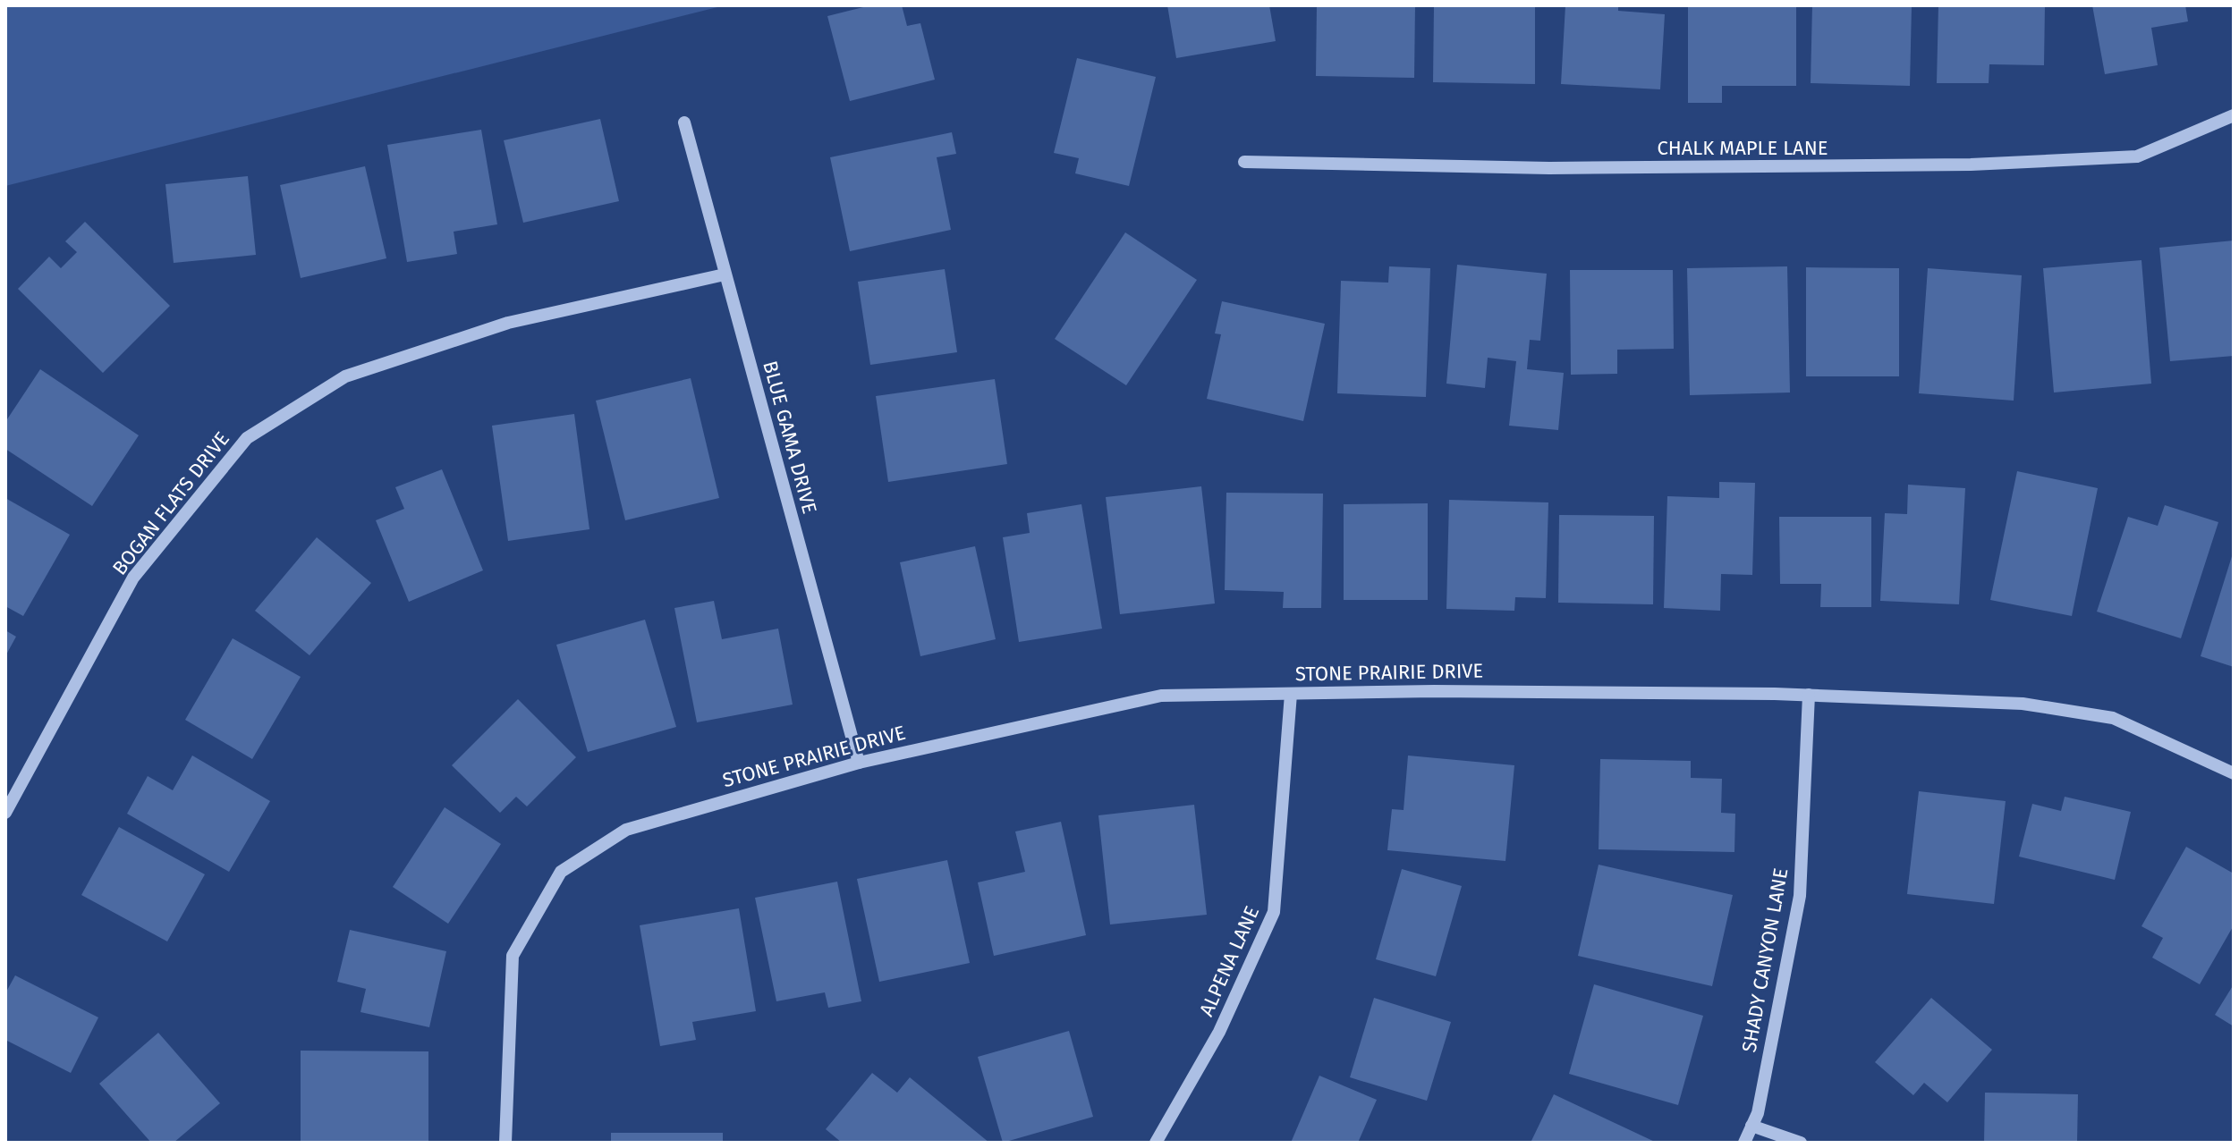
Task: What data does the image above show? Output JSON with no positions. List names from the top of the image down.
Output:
{
  "streets": {
    "street": [
      "CHALK MAPLE LANE",
      "BLUE GAMA DRIVE",
      "BOGAN FLATS DRIVE",
      "STONE PRAIRIE DRIVE",
      "SHADY CANYON LANE",
      "ALPENA LANE"
    ]
  },
  "crossings": [
    ["BLUE GAMA DRIVE", "BOGAN FLATS DRIVE"],
    ["BLUE GAMA DRIVE", "STONE PRAIRIE DRIVE"],
    ["STONE PRAIRIE DRIVE", "SHADY CANYON LANE"],
    ["STONE PRAIRIE DRIVE", "ALPENA LANE"]
  ]
}
